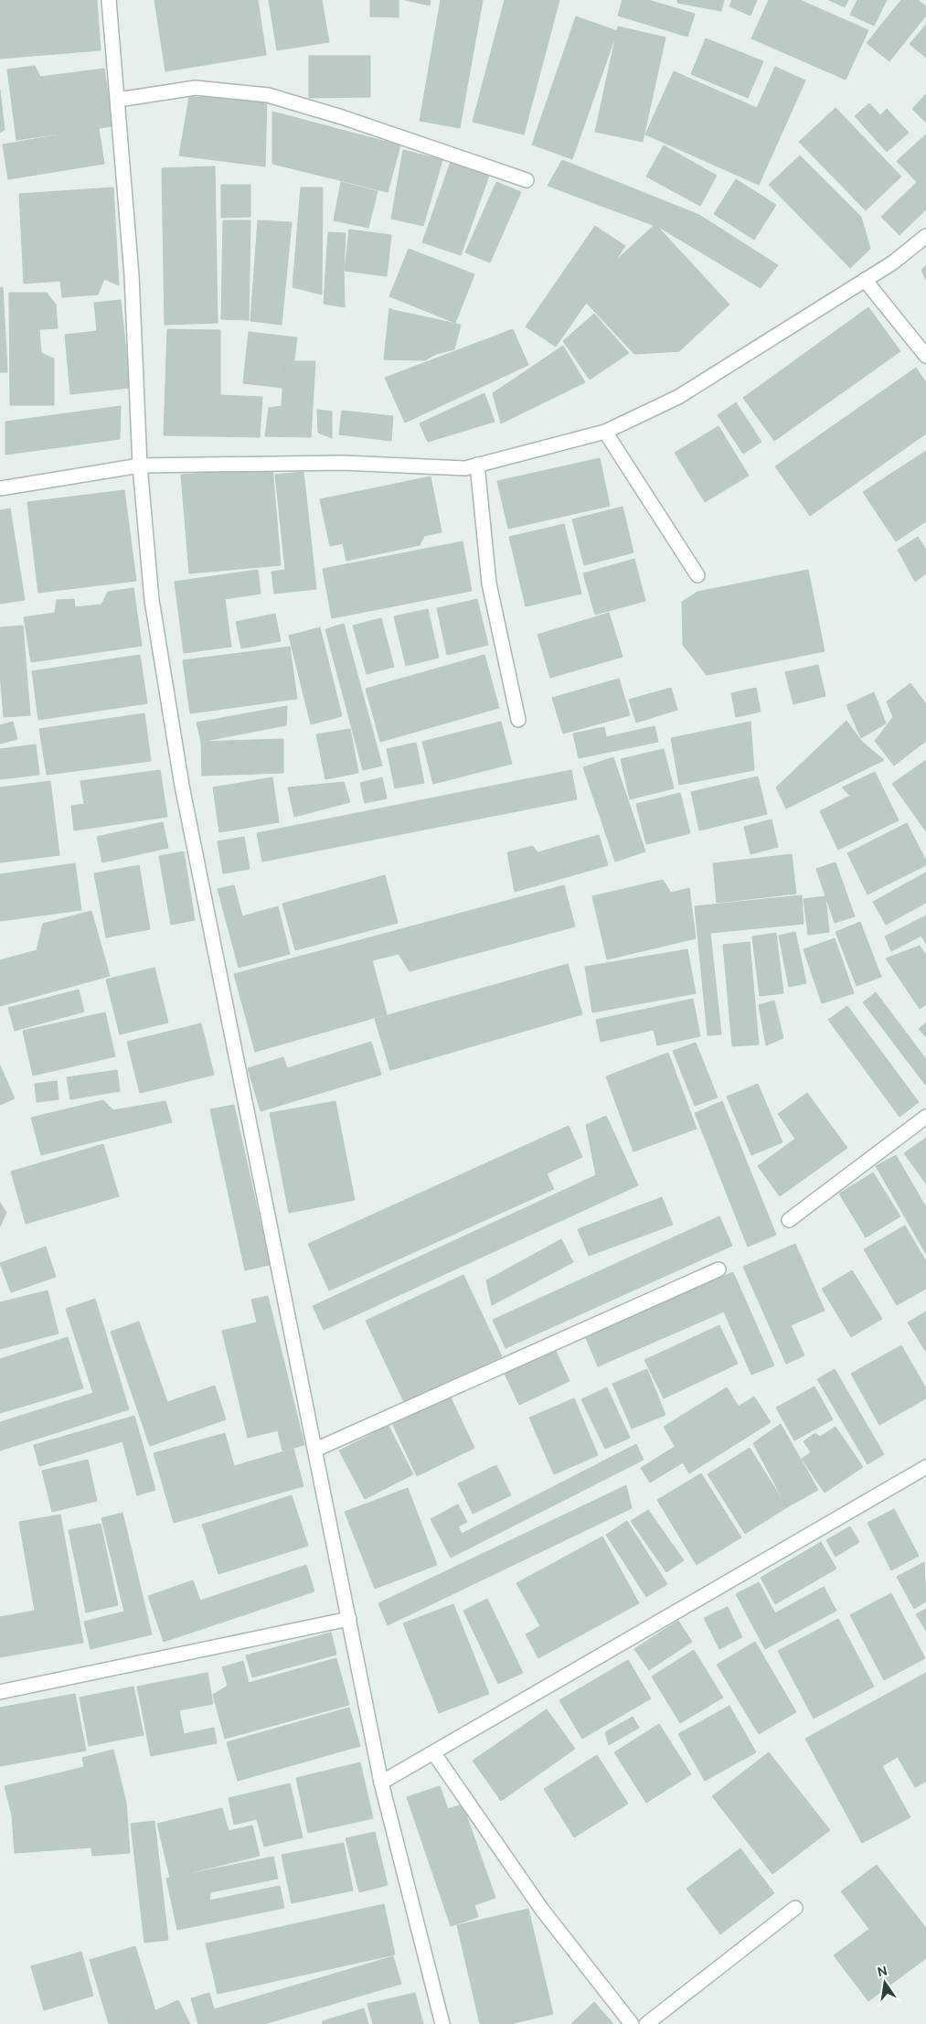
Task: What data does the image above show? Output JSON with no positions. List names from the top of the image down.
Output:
{
  "north": "top"
}
